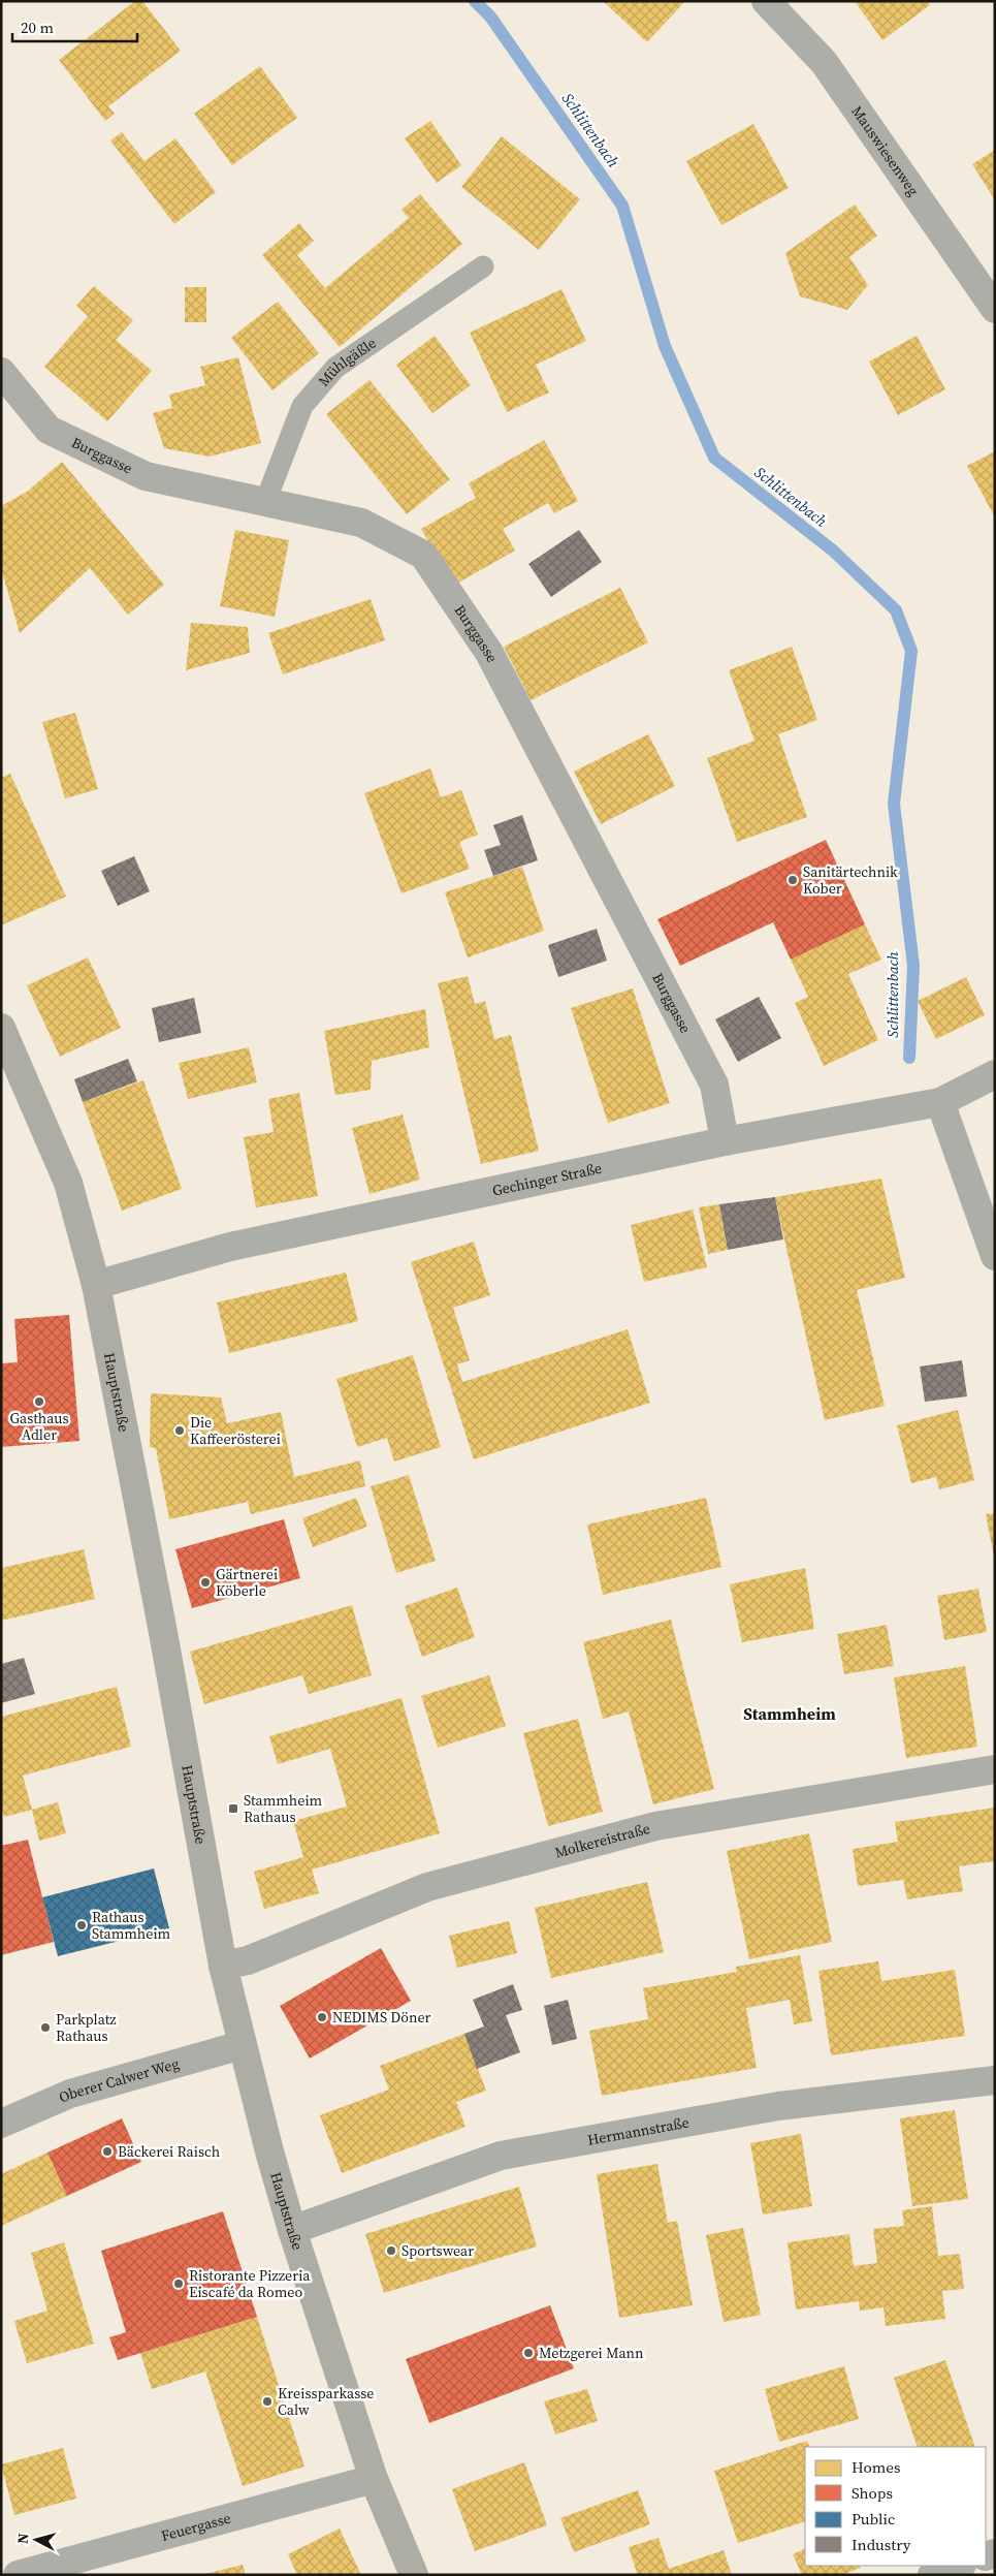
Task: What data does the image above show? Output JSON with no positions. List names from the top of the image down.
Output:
{
  "streets": {
    "street": [
      "Mauswiesenweg",
      "Burggasse",
      "Gechinger Straße",
      "Hauptstraße",
      "Molkereistraße",
      "Oberer Calwer Weg",
      "Hermannstraße",
      "Feuergasse"
    ],
    "lane": ["Mühlgäßle"]
  },
  "crossings": [
    ["Mühlgäßle", "Burggasse"],
    ["Burggasse", "Gechinger Straße"],
    ["Gechinger Straße", "Hauptstraße"],
    ["Hauptstraße", "Molkereistraße"],
    ["Hauptstraße", "Oberer Calwer Weg"],
    ["Hauptstraße", "Hermannstraße"],
    ["Hauptstraße", "Feuergasse"]
  ],
  "districts": ["Stammheim"],
  "water": ["Schlittenbach"],
  "places": {
    "other": [
      "Sanitärtechnik Kober",
      "Gasthaus Adler",
      "Die Kaffeerösterei",
      "Gärtnerei Köberle",
      "Rathaus Stammheim",
      "NEDIMS Döner",
      "Parkplatz Rathaus",
      "Bäckerei Raisch",
      "Sportswear",
      "Ristorante Pizzeria Eiscafé da Romeo",
      "Metzgerei Mann",
      "Kreissparkasse Calw"
    ],
    "transit": ["Stammheim Rathaus"]
  },
  "legend": [
    "Homes",
    "Shops",
    "Public",
    "Industry"
  ],
  "scale_bar": "20 m",
  "north": "left"
}
